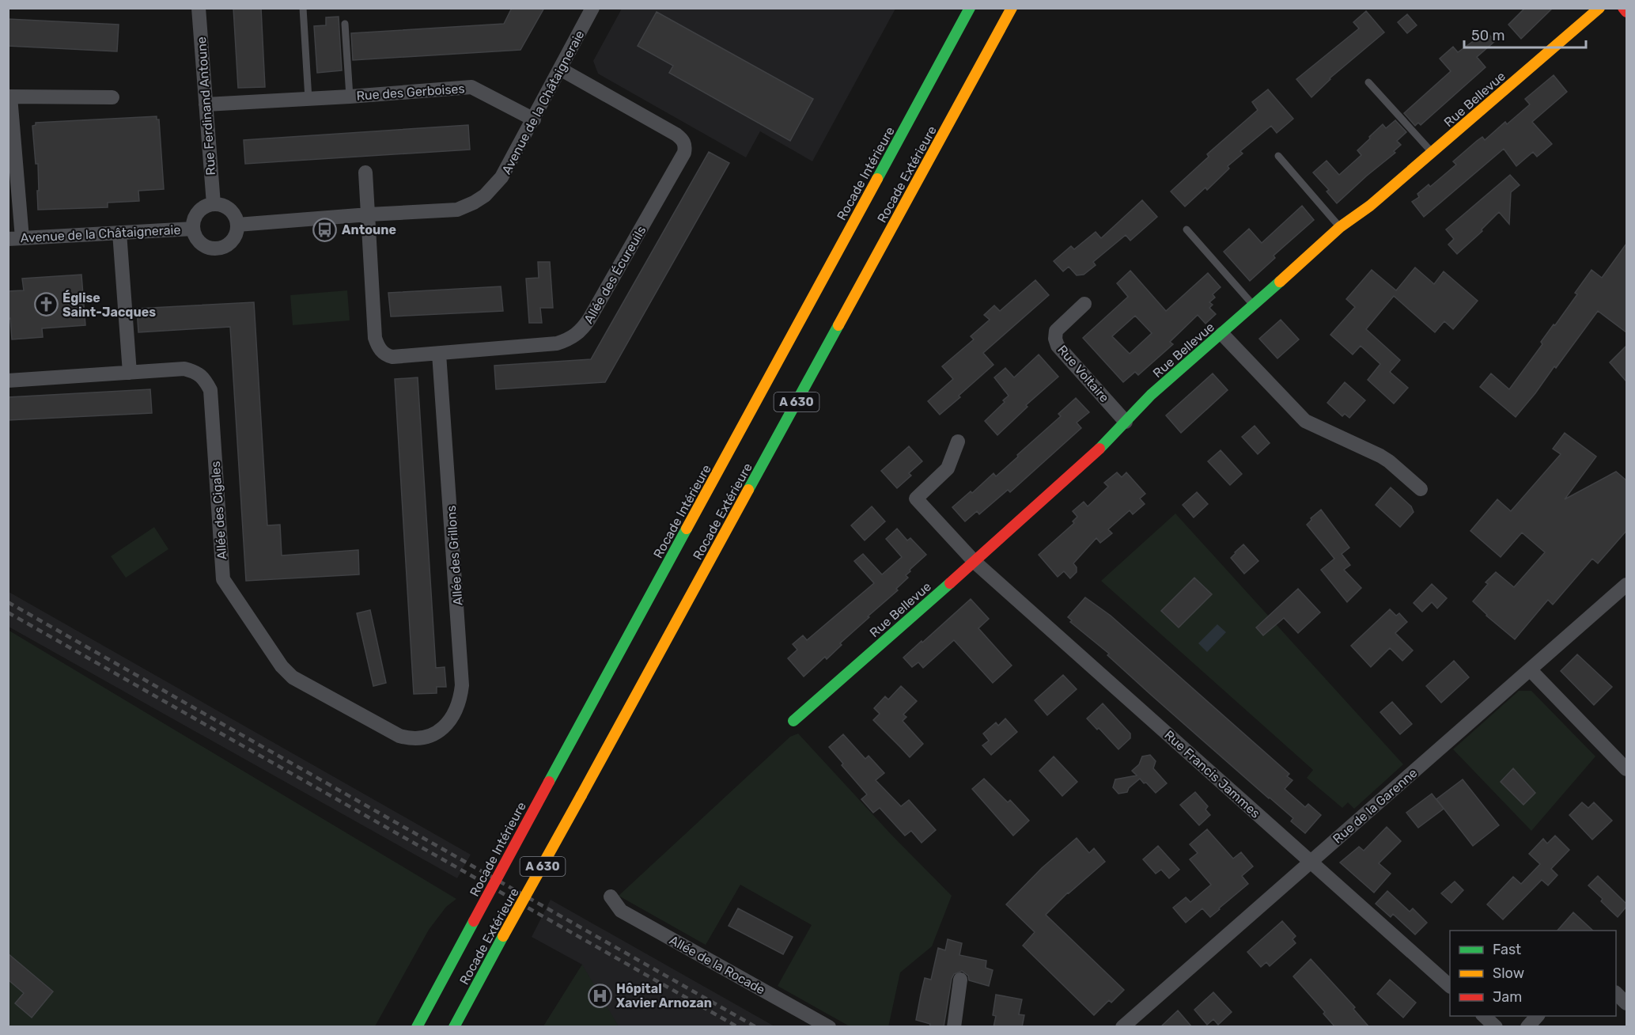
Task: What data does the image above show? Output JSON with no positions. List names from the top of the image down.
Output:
{
  "streets": {
    "main road": [
      "Rue Bellevue",
      "Rocade Intérieure",
      "Rocade Extérieure",
      "A 630"
    ],
    "street": [
      "Rue des Gerboises",
      "Avenue de la Châtaigneraie",
      "Rue Ferdinand Antoune",
      "Allée des Écureuils",
      "Rue Voltaire",
      "Allée des Cigales",
      "Allée des Grillons",
      "Rue Francis Jammes",
      "Rue de la Garenne",
      "Allée de la Rocade"
    ]
  },
  "crossings": [
    ["Rue des Gerboises", "Avenue de la Châtaigneraie"],
    ["Rue des Gerboises", "Rue Ferdinand Antoune"],
    ["Rue Bellevue", "Rue Voltaire"],
    ["Rue Bellevue", "Rue Francis Jammes"],
    ["Avenue de la Châtaigneraie", "Rue Ferdinand Antoune"],
    ["Avenue de la Châtaigneraie", "Allée des Écureuils"],
    ["Allée des Écureuils", "Allée des Grillons"],
    ["Allée des Cigales", "Allée des Grillons"],
    ["Rue Francis Jammes", "Rue de la Garenne"]
  ],
  "places": {
    "bus stop": ["Antoune"],
    "church": ["Église Saint-Jacques"],
    "hospital": ["Hôpital Xavier Arnozan"]
  },
  "legend": ["Fast", "Slow", "Jam"],
  "scale_bar": "50 m"
}
